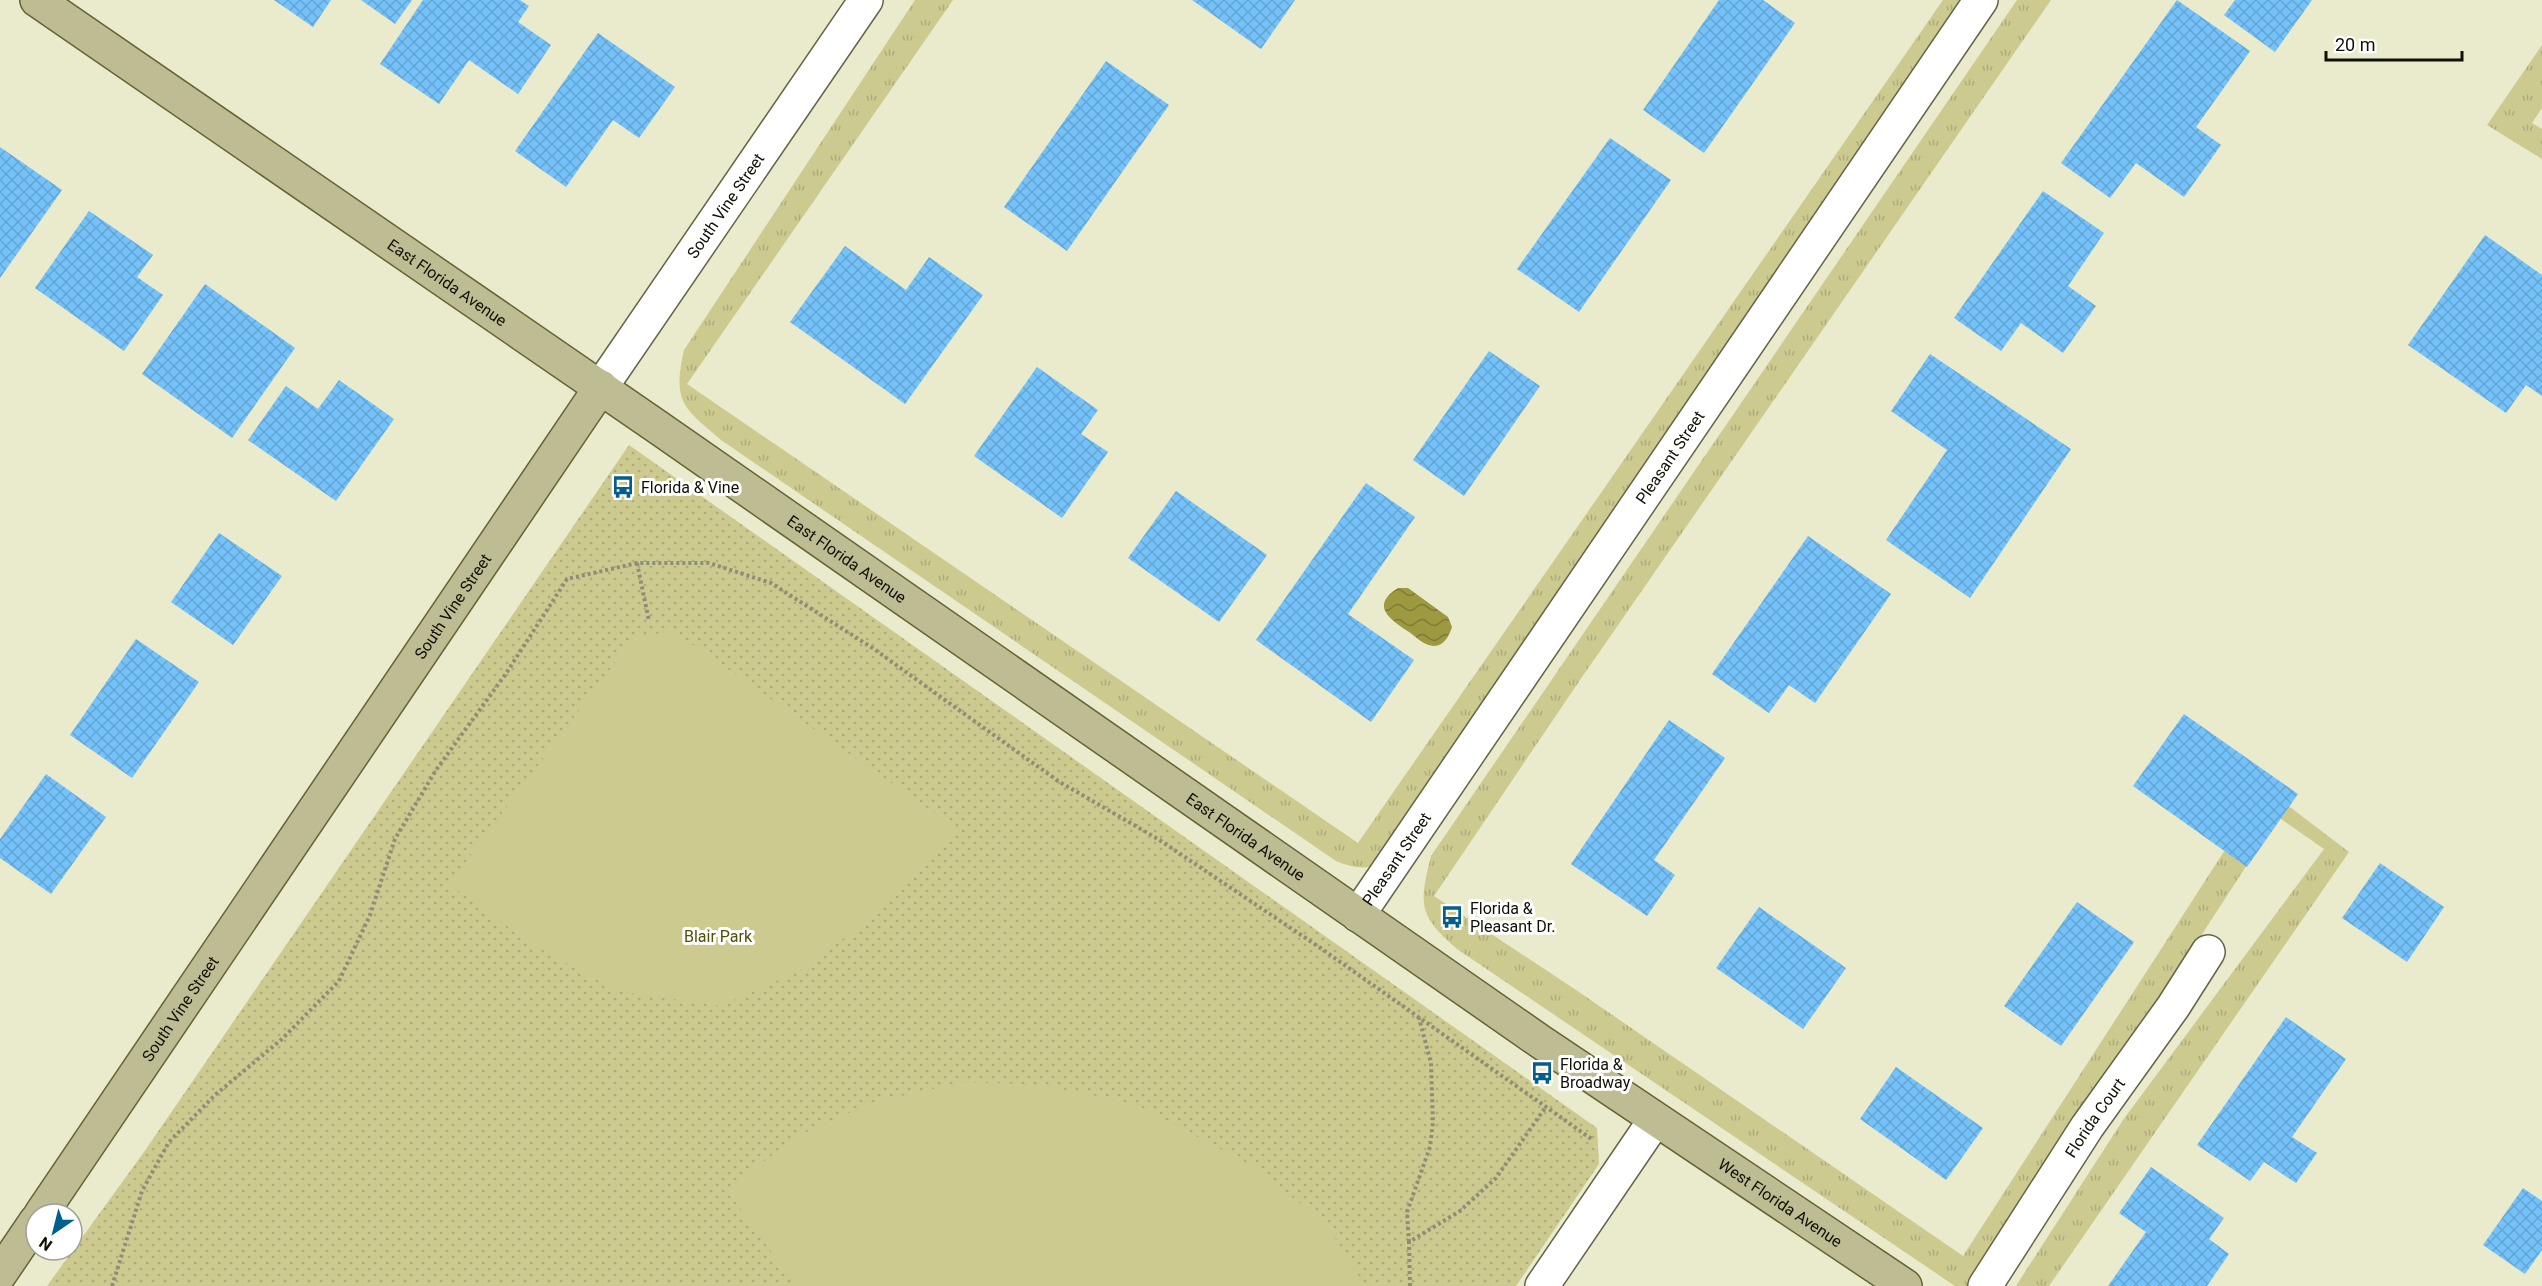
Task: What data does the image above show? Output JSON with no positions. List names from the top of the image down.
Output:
{
  "streets": {
    "main road": ["South Vine Street", "East Florida Avenue", "West Florida Avenue"],
    "street": ["Pleasant Street", "Florida Court"]
  },
  "crossings": [
    ["South Vine Street", "East Florida Avenue"],
    ["East Florida Avenue", "Pleasant Street"],
    ["East Florida Avenue", "West Florida Avenue"]
  ],
  "parks": ["Blair Park"],
  "places": {
    "bus stop": ["Florida & Vine", "Florida & Pleasant Dr.", "Florida & Broadway"]
  },
  "scale_bar": "20 m",
  "north": "bottom left"
}
